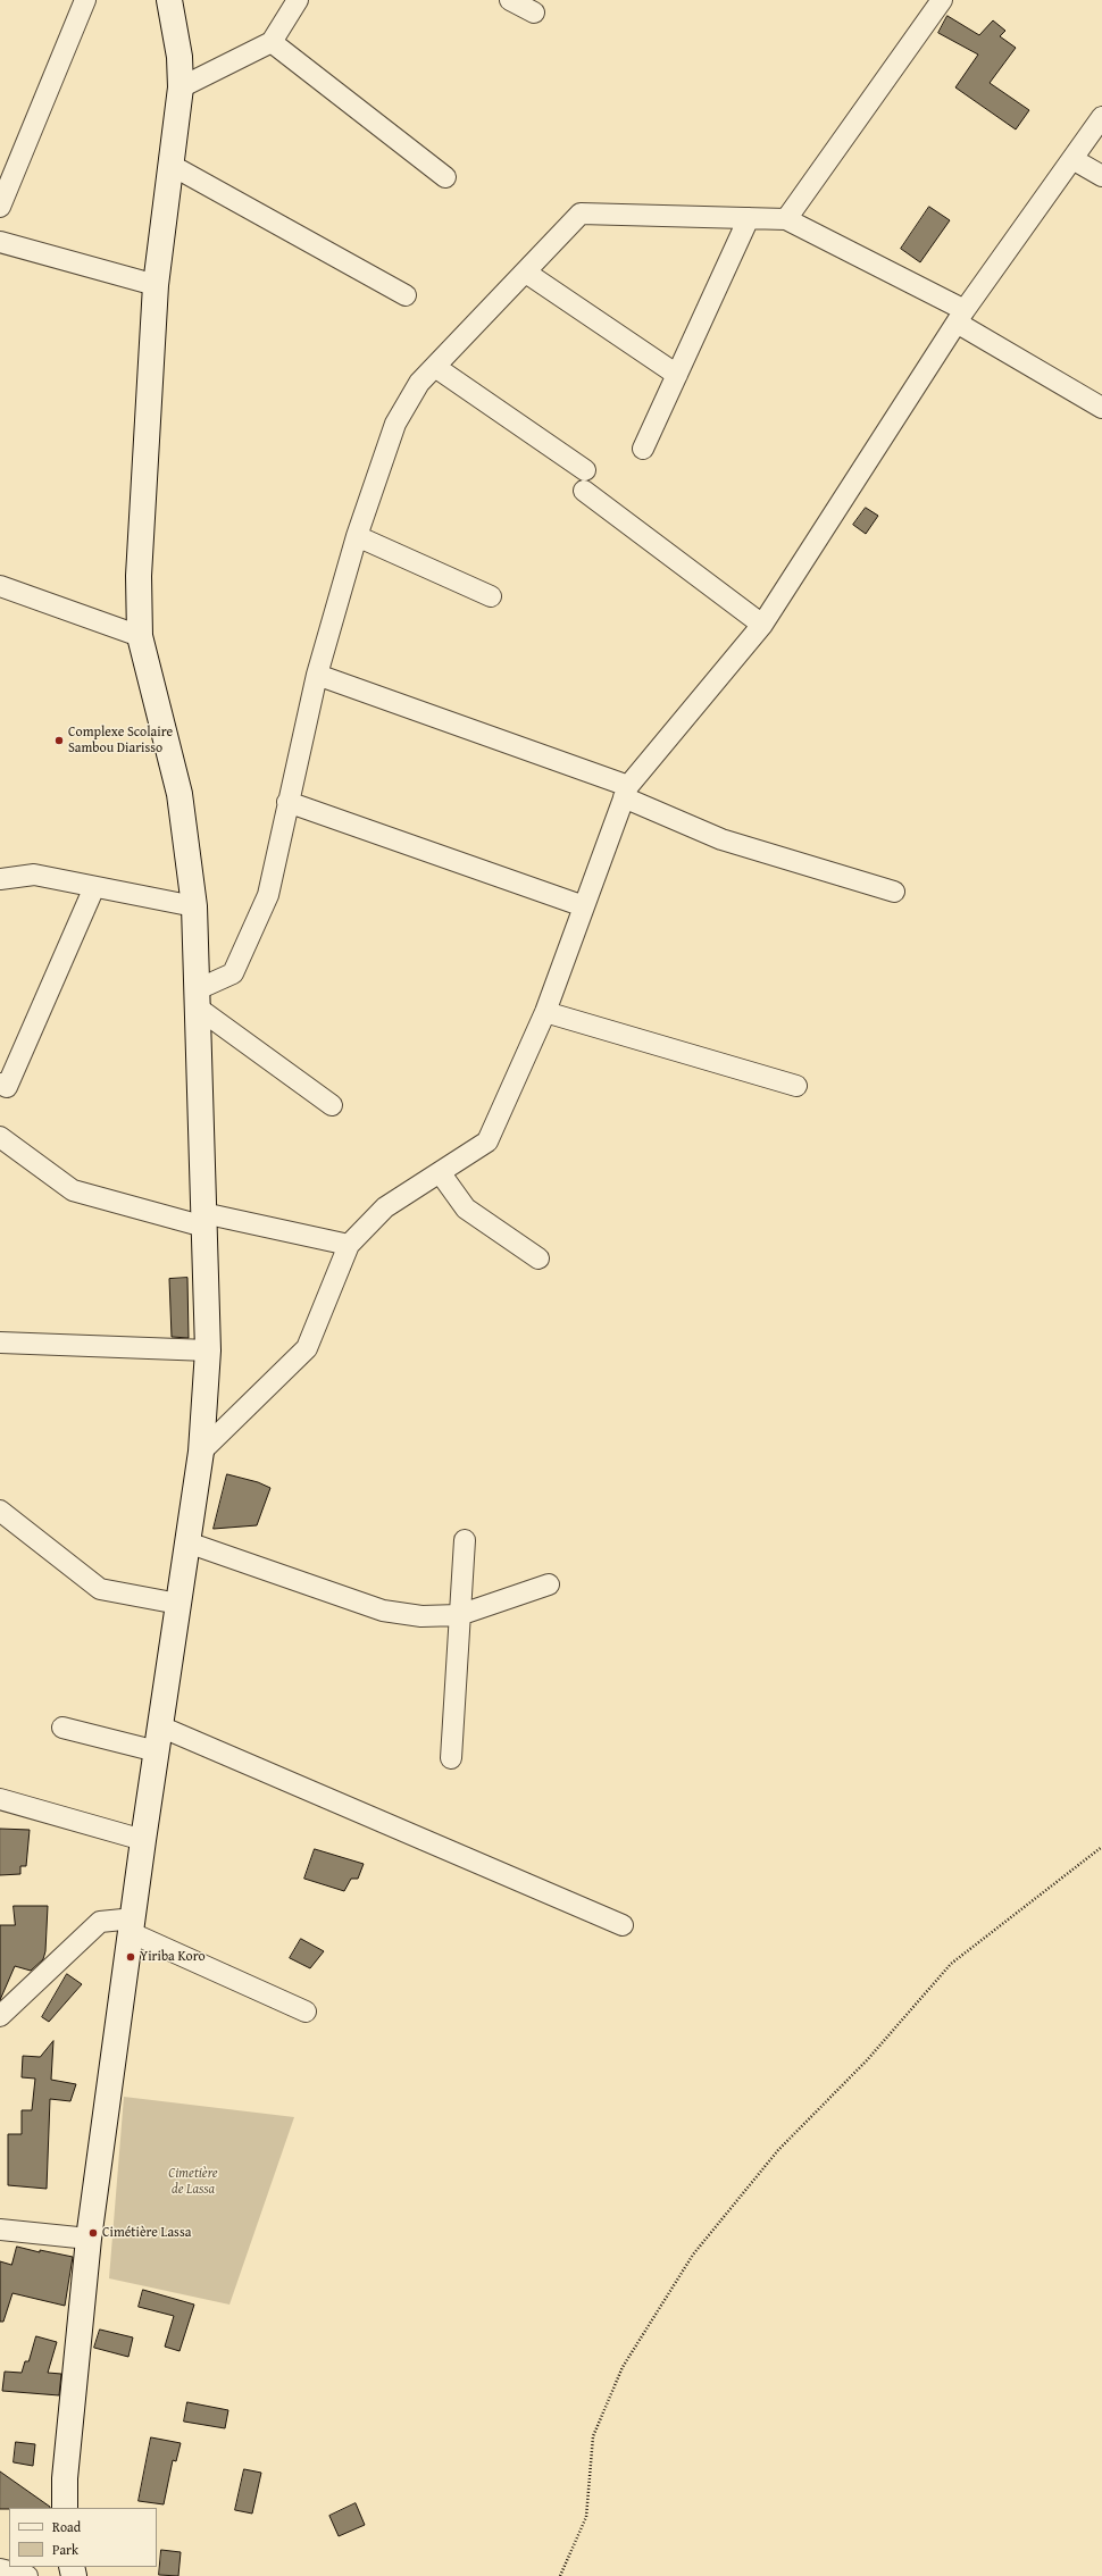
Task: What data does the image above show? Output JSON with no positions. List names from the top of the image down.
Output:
{
  "parks": ["Cimetière de Lassa"],
  "places": ["Complexe Scolaire Sambou Diarisso", "Yiriba Koro", "Cimétière Lassa"],
  "legend": ["Road", "Park"]
}
